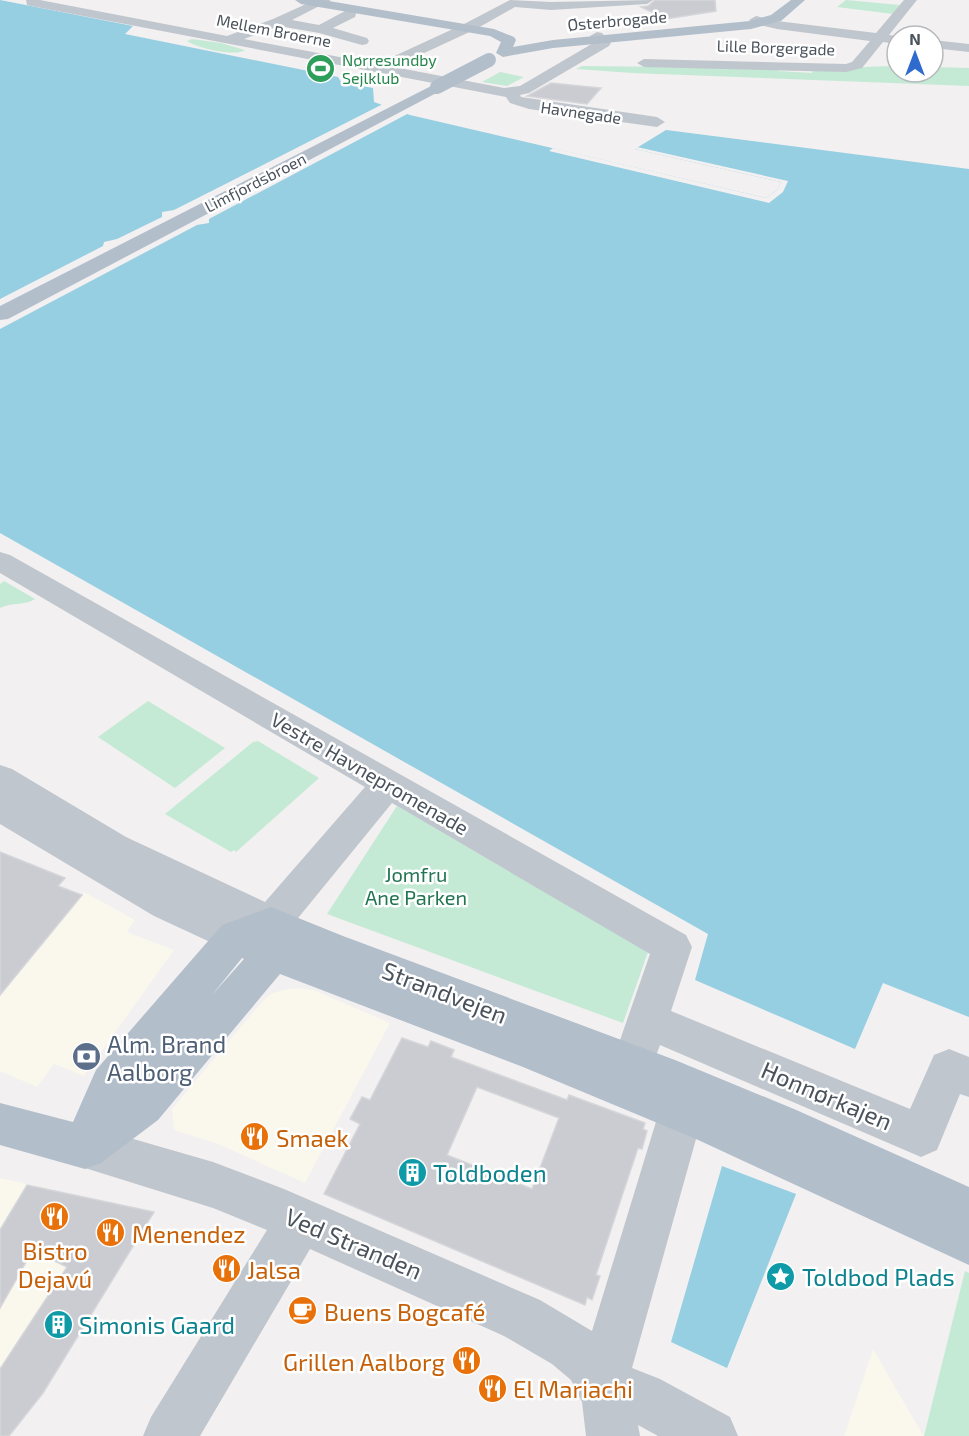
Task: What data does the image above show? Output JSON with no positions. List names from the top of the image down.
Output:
{
  "streets": {
    "main road": [
      "Østerbrogade",
      "Limfjordsbroen",
      "Strandvejen",
      "Ved Stranden"
    ],
    "street": [
      "Mellem Broerne",
      "Lille Borgergade",
      "Havnegade",
      "Vestre Havnepromenade",
      "Honnørkajen"
    ]
  },
  "crossings": [
    ["Østerbrogade", "Limfjordsbroen"],
    ["Mellem Broerne", "Havnegade"],
    ["Vestre Havnepromenade", "Honnørkajen"]
  ],
  "parks": ["Jomfru Ane Parken"],
  "places": {
    "sports": ["Nørresundby Sejlklub"],
    "bank": ["Alm. Brand Aalborg"],
    "restaurant": [
      "Smaek",
      "Bistro Dejavú",
      "Menendez",
      "Jalsa",
      "Grillen Aalborg",
      "El Mariachi"
    ],
    "building": ["Toldboden", "Simonis Gaard"],
    "place": ["Toldbod Plads"],
    "cafe": ["Buens Bogcafé"]
  },
  "north": "top"
}
